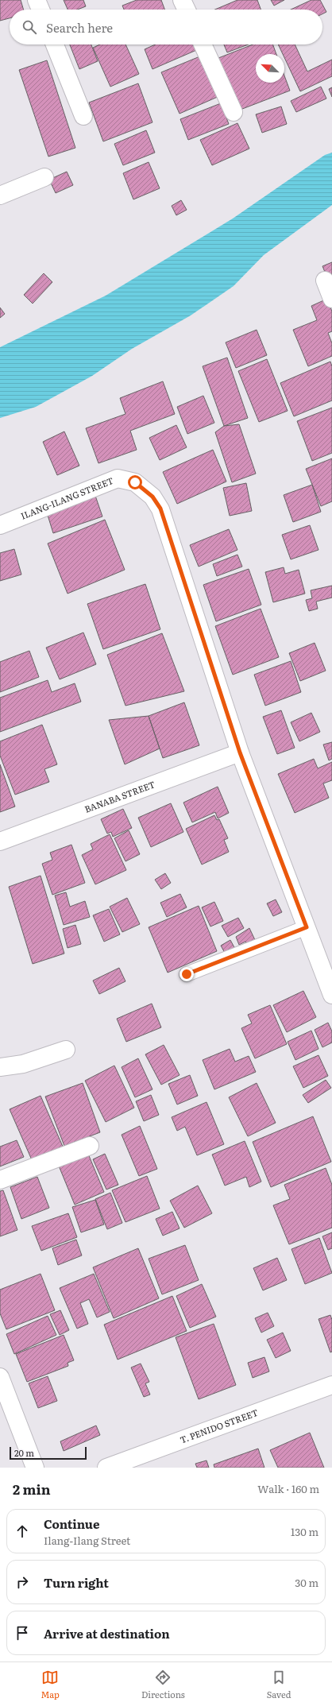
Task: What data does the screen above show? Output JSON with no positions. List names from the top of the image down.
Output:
{
  "streets": {
    "street": ["ILANG-ILANG STREET", "BANABA STREET", "T. PENIDO STREET"]
  },
  "crossings": [
    ["ILANG-ILANG STREET", "BANABA STREET"]
  ],
  "scale_bar": "20 m",
  "north": "top left",
  "page": {
    "search": "Search here",
    "scale": "20 m",
    "heading": ["2 min", "Walk · 160 m"],
    "list": [
      ["Continue", "Ilang-Ilang Street", "130 m"],
      ["Turn right", "30 m"],
      "Arrive at destination"
    ],
    "nav": ["Map", "Directions", "Saved"]
  }
}
